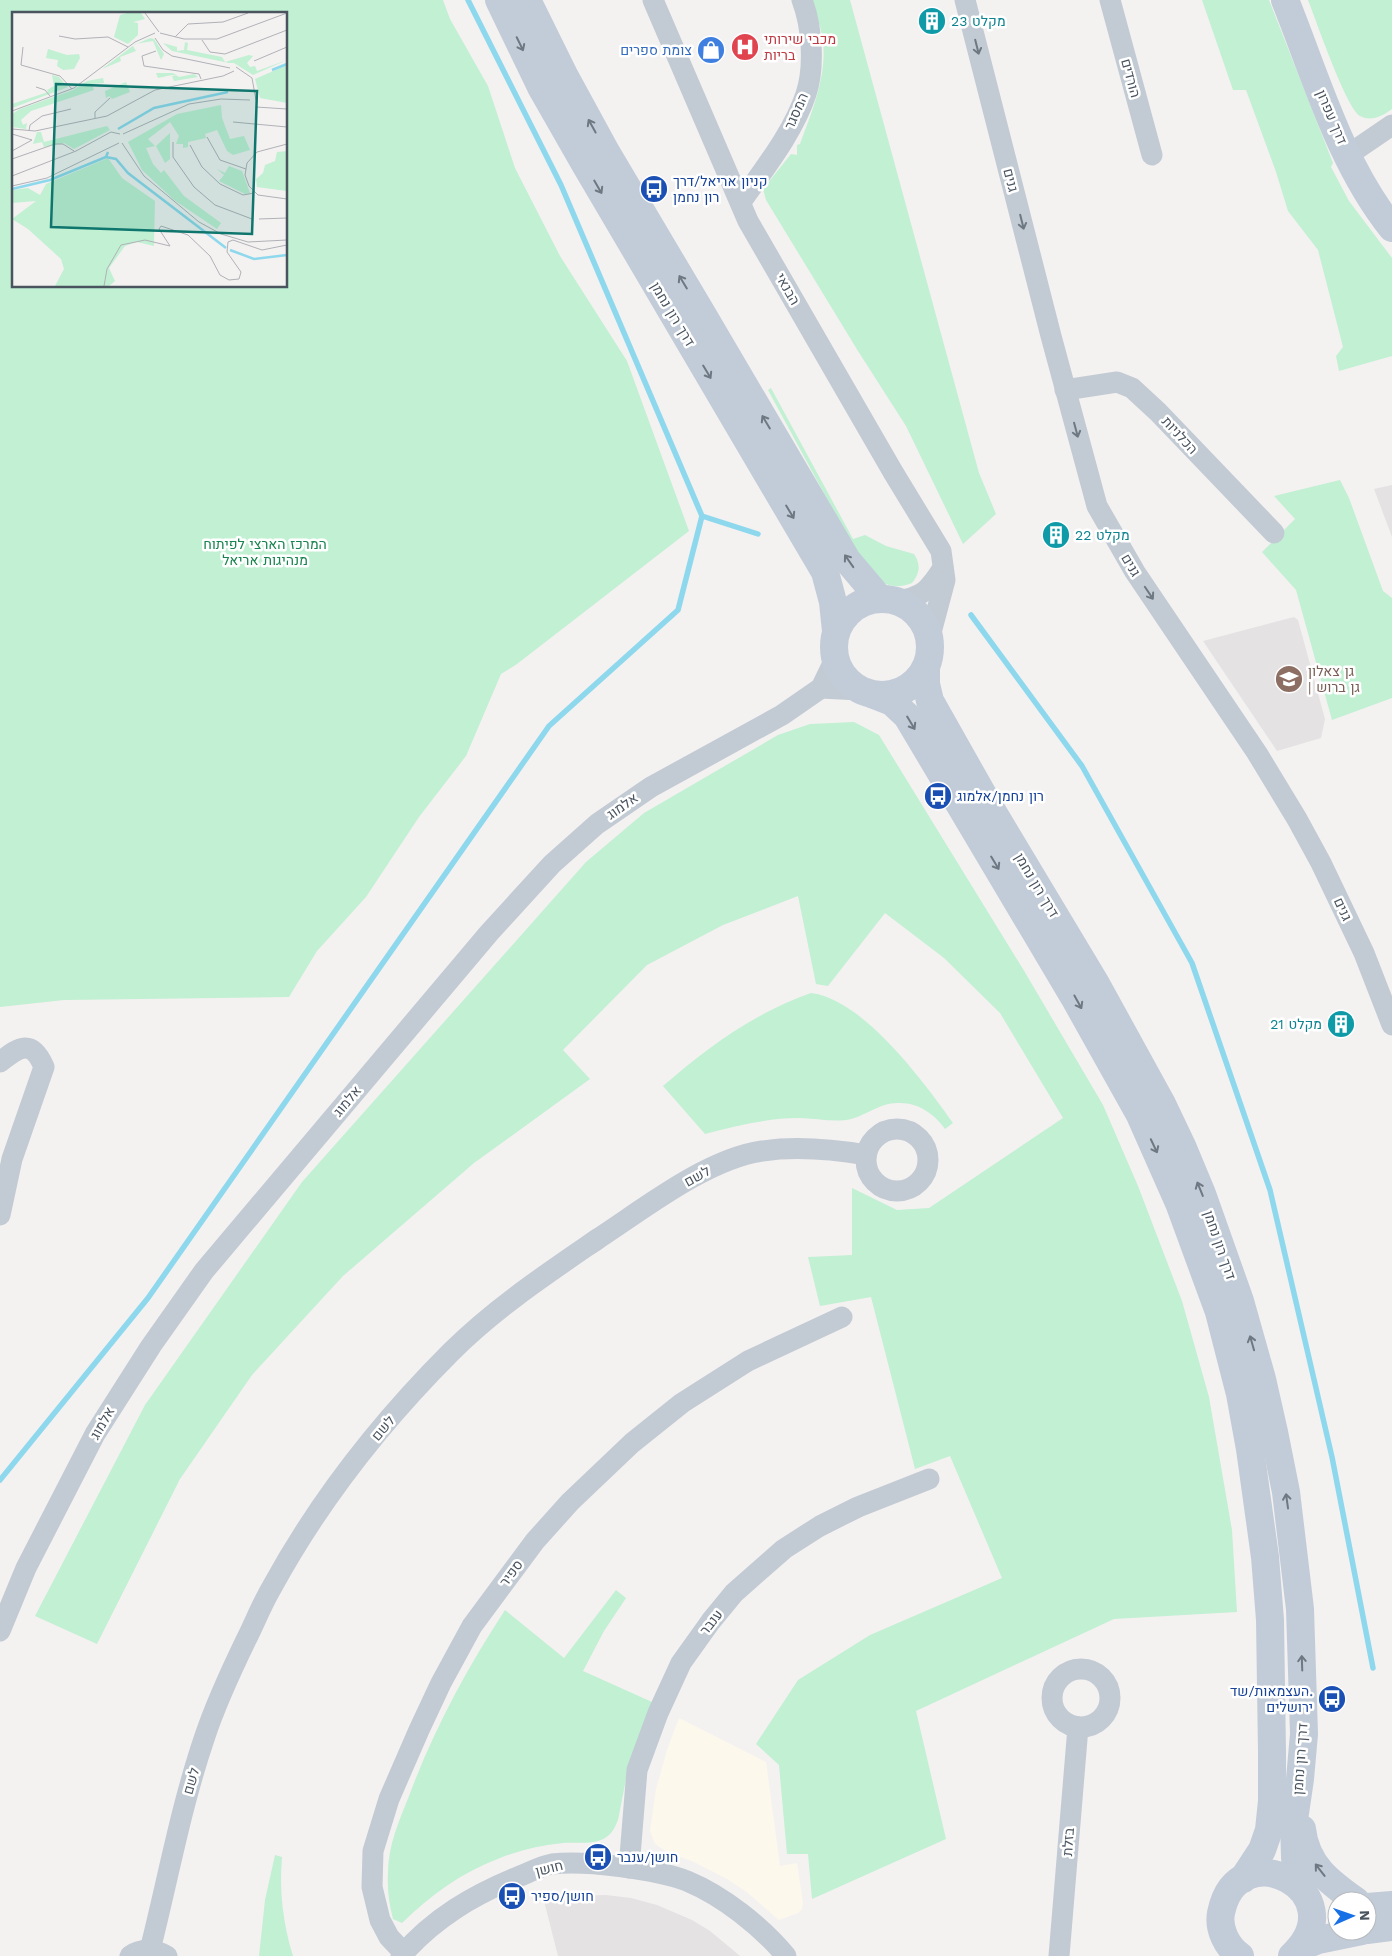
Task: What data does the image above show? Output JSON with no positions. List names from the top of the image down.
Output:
{
  "streets": {
    "main road": ["דרך עפרון", "דרך רון נחמן"],
    "street": [
      "הורדים",
      "המסגר",
      "גנים",
      "הבנאי",
      "הכלניות",
      "אלמוג",
      "לשם",
      "ספיר",
      "ענבר",
      "בזלת",
      "חושן"
    ]
  },
  "crossings": [
    ["המסגר", "הבנאי"],
    ["גנים", "הכלניות"],
    ["הבנאי", "דרך רון נחמן"],
    ["הבנאי", "אלמוג"],
    ["דרך רון נחמן", "אלמוג"],
    ["ספיר", "חושן"],
    ["ענבר", "חושן"]
  ],
  "one_way": ["גנים"],
  "parks": ["המרכז הארצי לפיתוח מנהיגות אריאל"],
  "places": {
    "building": ["מקלט 23", "מקלט 22", "מקלט 21"],
    "hospital": ["מכבי שירותי בריות"],
    "shop": ["צומת ספרים"],
    "bus stop": [
      "קניון אריאל/דרך רון נחמן",
      "רון נחמן/אלמוג",
      "העצמאות/שד. ירושלים",
      "חושן/ענבר",
      "חושן/ספיר"
    ],
    "school or university": ["גן צאלון | גן ברוש"]
  },
  "north": "right"
}
